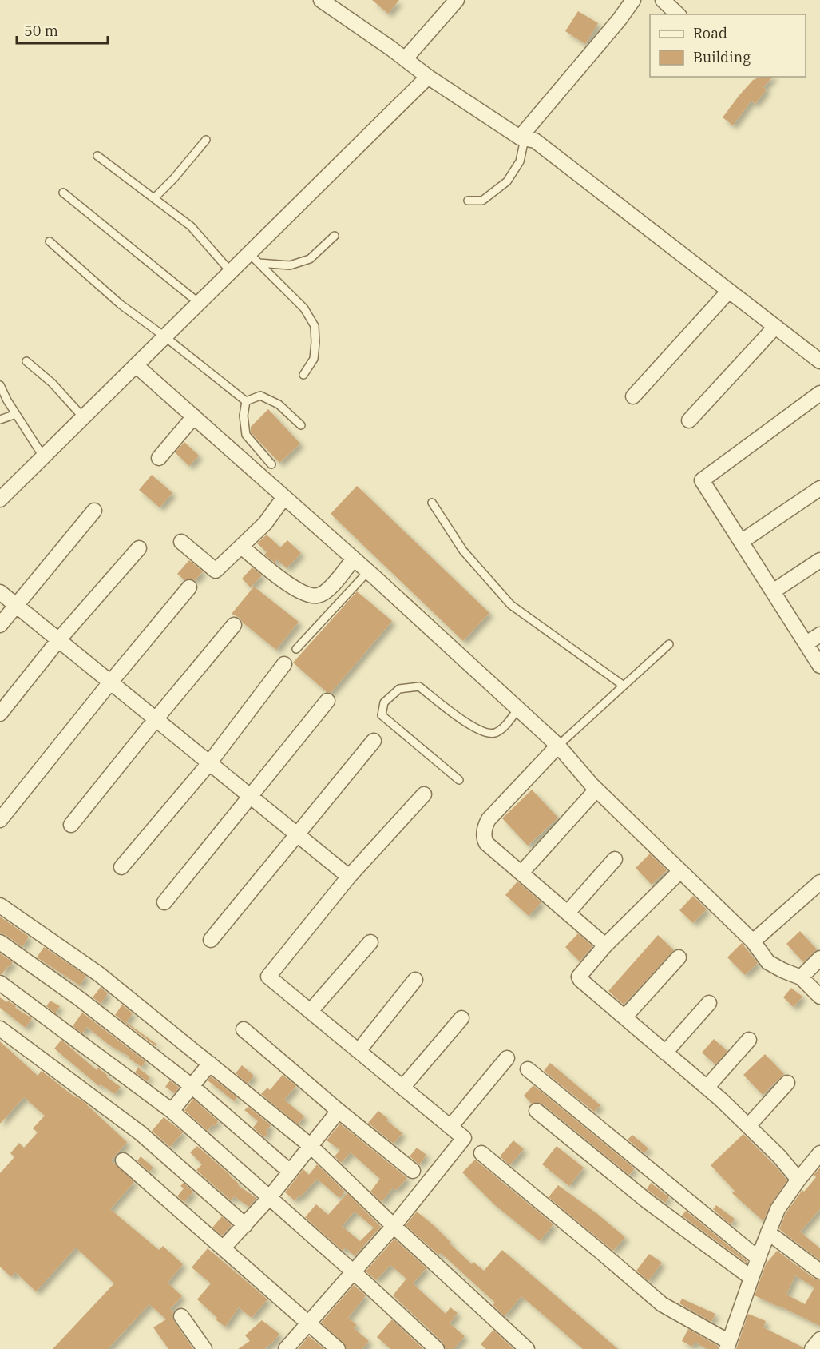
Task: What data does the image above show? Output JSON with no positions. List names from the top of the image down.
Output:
{
  "legend": ["Road", "Building"],
  "scale_bar": "50 m"
}
